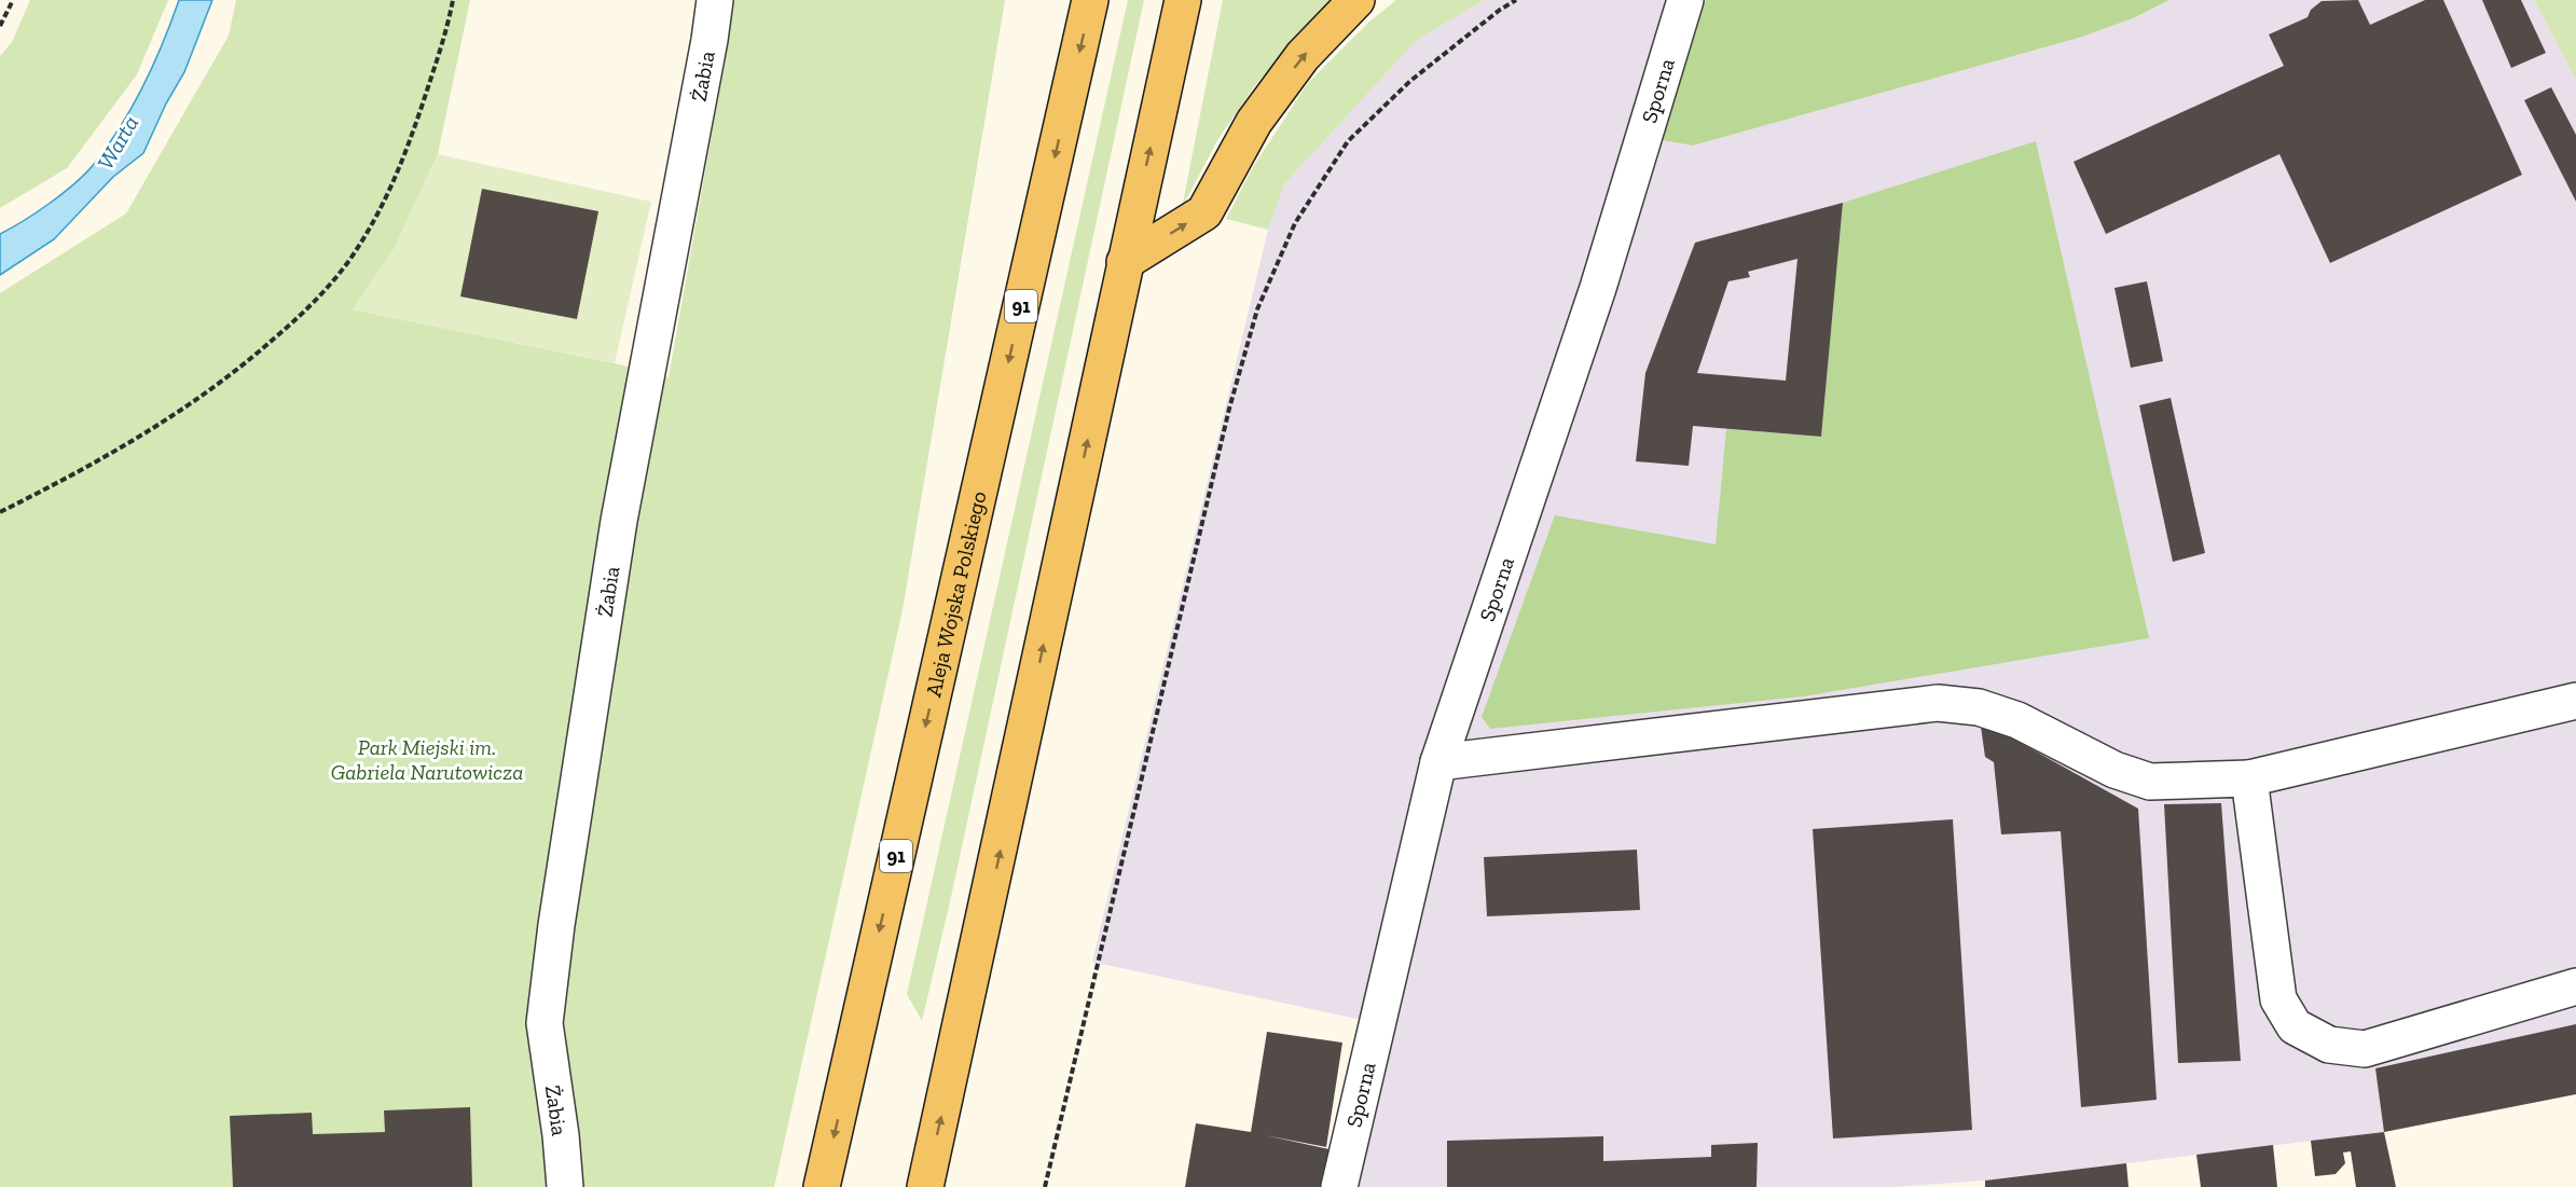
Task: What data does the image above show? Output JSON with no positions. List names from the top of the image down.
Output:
{
  "streets": {
    "main road": ["91", "Aleja Wojska Polskiego"],
    "street": ["Żabia", "Sporna"]
  },
  "water": ["Warta"],
  "parks": ["Park Miejski im. Gabriela Narutowicza"]
}
